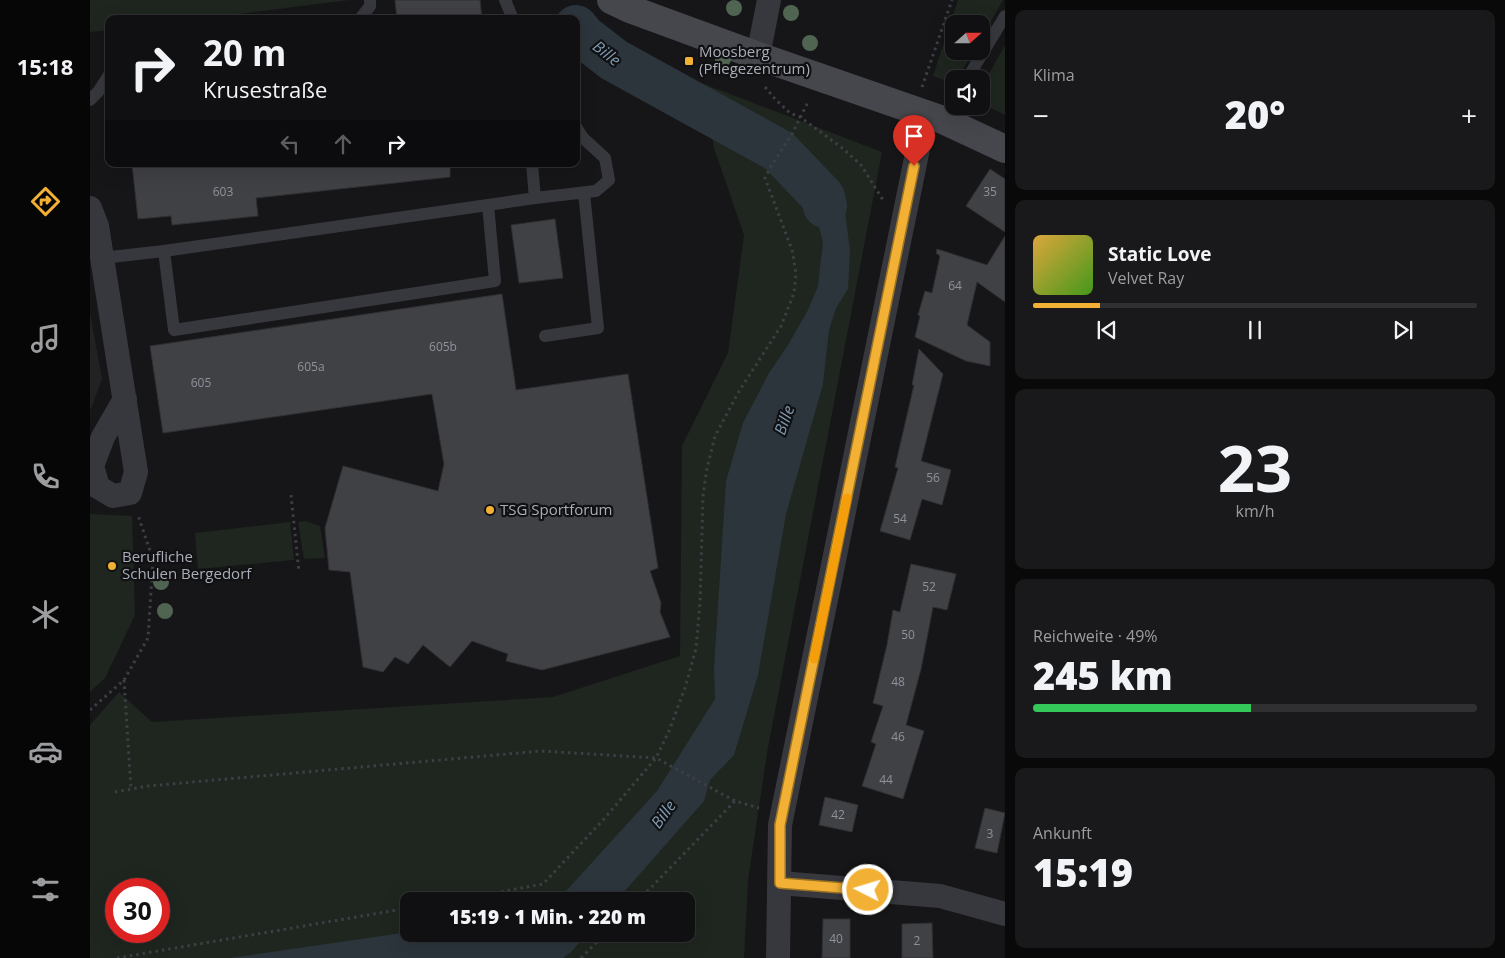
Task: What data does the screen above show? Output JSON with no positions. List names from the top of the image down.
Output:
{
  "water": ["Bille"],
  "places": {
    "transit": ["Moosberg (Pflegezentrum)"],
    "other": ["TSG Sportforum", "Berufliche Schulen Bergedorf"]
  },
  "house_numbers": [
    "603",
    "35",
    "64",
    "605b",
    "605a",
    "605",
    "56",
    "54",
    "52",
    "50",
    "48",
    "46",
    "44",
    "42",
    "3",
    "40",
    "2"
  ],
  "north": "right",
  "page": {
    "tabs": "15:18",
    "tile": [
      "Klima",
      ["23", "km/h"],
      ["Reichweite · 49%", "245 km"],
      ["Ankunft", "15:19"]
    ],
    "turn": ["20 m", "Krusestraße"],
    "heat": ["−", "20°", "+"],
    "song": ["Static Love", "Velvet Ray"],
    "limit": "30",
    "trip": "15:19 · 1 Min. · 220 m"
  }
}
